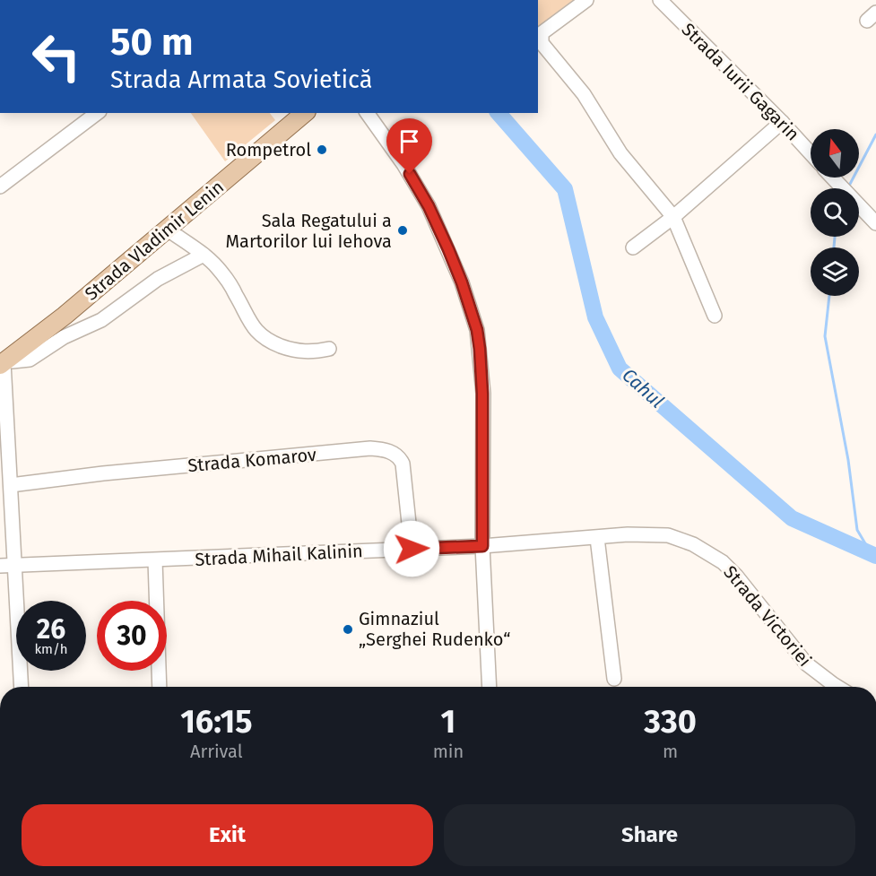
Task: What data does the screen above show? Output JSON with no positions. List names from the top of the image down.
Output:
{
  "streets": {
    "main road": ["Strada Vladimir Lenin"],
    "street": [
      "Strada Iurii Gagarin",
      "Strada Komarov",
      "Strada Mihail Kalinin",
      "Strada Victoriei"
    ]
  },
  "crossings": [
    ["Strada Komarov", "Strada Mihail Kalinin"],
    ["Strada Mihail Kalinin", "Strada Victoriei"]
  ],
  "water": ["Cahul"],
  "places": ["Rompetrol", "Sala Regatului a Martorilor lui Iehova", "Gimnaziul „Serghei Rudenko“"],
  "north": "top",
  "page": {
    "turn": ["50 m", "Strada Armata Sovietică"],
    "speed": "26 km/h",
    "limit": "30",
    "eta": [
      "16:15",
      "Arrival",
      "1",
      "min",
      "330",
      "m"
    ],
    "buttons": ["Exit", "Share"]
  }
}
